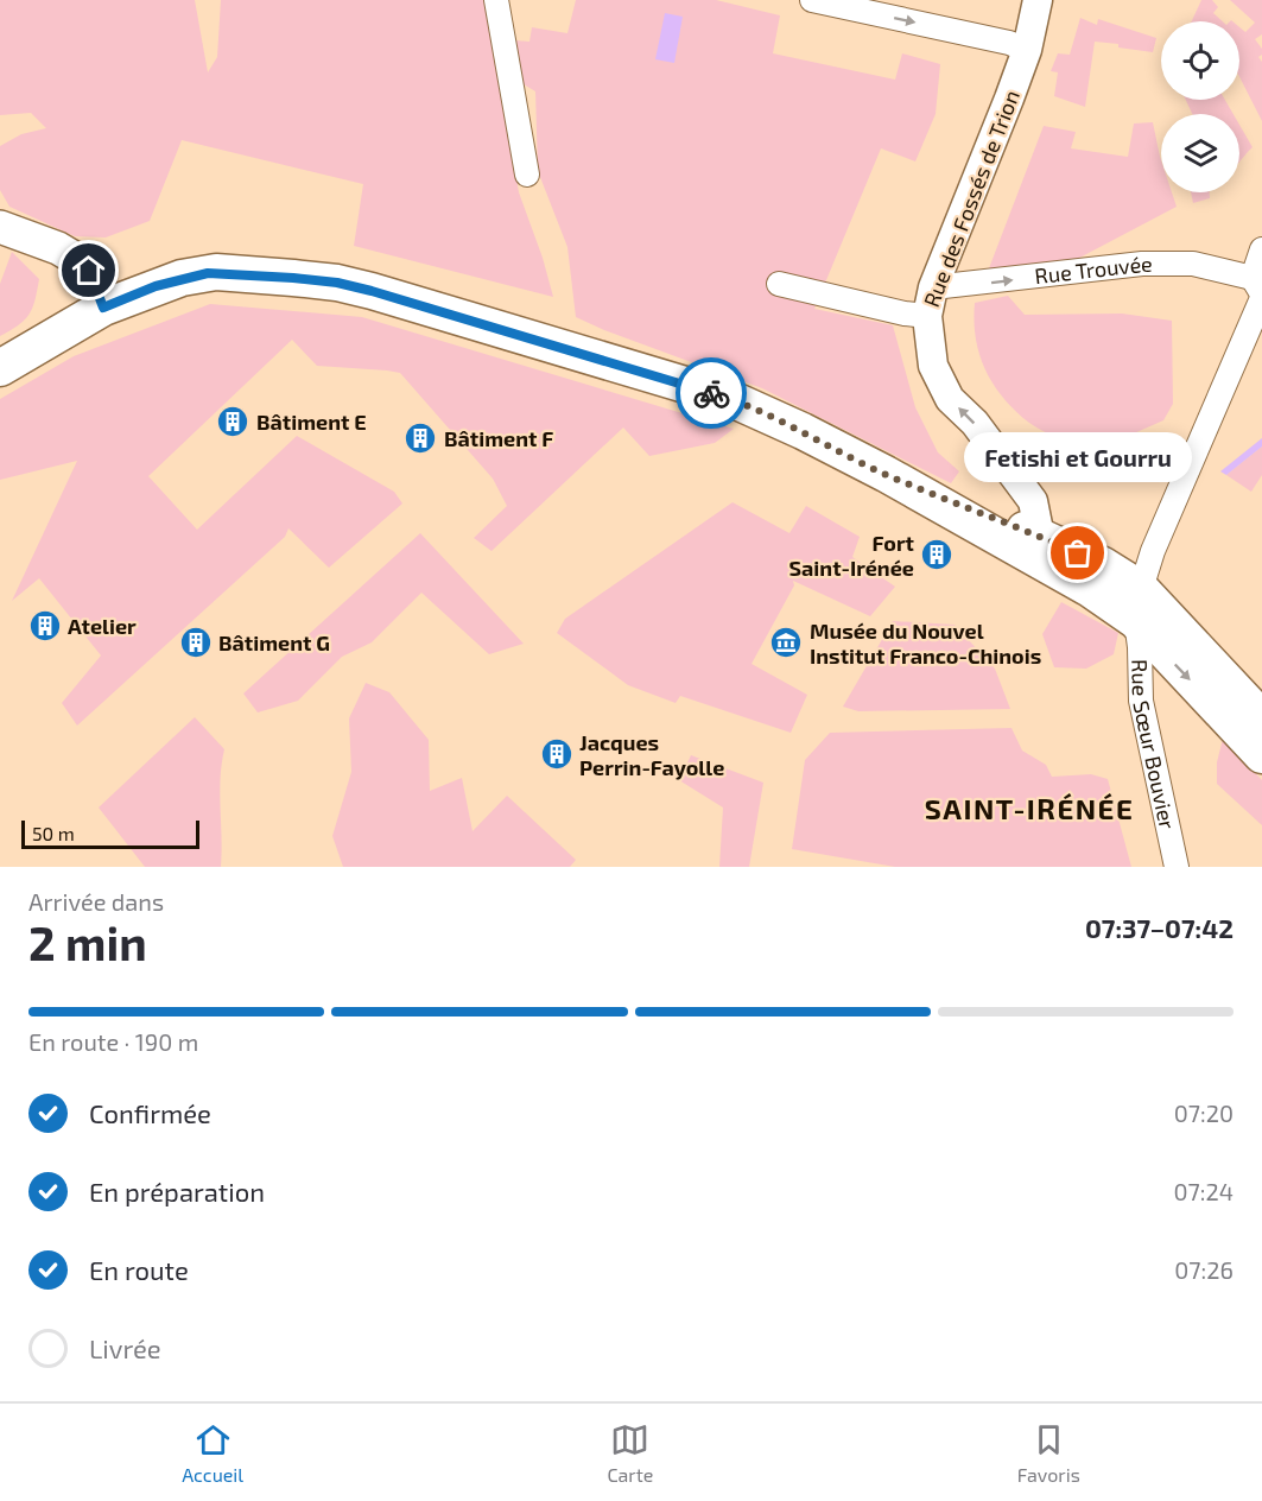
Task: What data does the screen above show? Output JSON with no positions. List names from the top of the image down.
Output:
{
  "streets": {
    "street": ["Rue des Fossés de Trion", "Rue Trouvée", "Rue Sœur Bouvier"]
  },
  "crossings": [
    ["Rue des Fossés de Trion", "Rue Trouvée"]
  ],
  "one_way": ["Rue des Fossés de Trion", "Rue Trouvée"],
  "districts": ["SAINT-IRÉNÉE"],
  "places": {
    "building": [
      "Bâtiment E",
      "Bâtiment F",
      "Fort Saint-Irénée",
      "Atelier",
      "Bâtiment G",
      "Jacques Perrin-Fayolle"
    ],
    "other": ["Fetishi et Gourru"],
    "museum": ["Musée du Nouvel Institut Franco-Chinois"]
  },
  "scale_bar": "50 m",
  "page": {
    "bubble": "Fetishi et Gourru",
    "scale": "50 m",
    "heading": ["2 min", "Arrivée dans", "07:37–07:42"],
    "bar": "En route · 190 m",
    "list": [
      ["Confirmée", "07:20"],
      ["En préparation", "07:24"],
      ["En route", "07:26"],
      "Livrée"
    ],
    "tabs": ["Accueil", "Carte", "Favoris"]
  }
}
